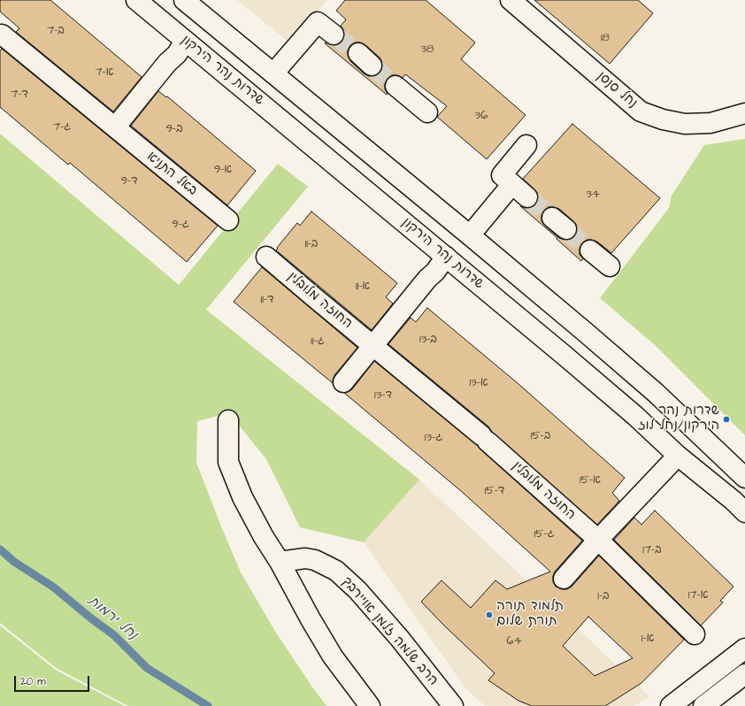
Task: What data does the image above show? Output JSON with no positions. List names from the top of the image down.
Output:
{
  "streets": {
    "main road": [
      "שדרות נהר הירקון",
      "נחל סנסן",
      "באל התניא",
      "החוזה מלובלין",
      "הרב שלמה זלמן אויירבך"
    ]
  },
  "water": ["נחל ירמות"],
  "places": ["שדרות נהר הירקון/נחל לוז", "תלמוד תורה תורת שלום"],
  "house_numbers": [
    "7-ב",
    "18",
    "38",
    "7-א",
    "7-ד",
    "36",
    "7-ג",
    "9-ב",
    "9-א",
    "9-ד",
    "34",
    "9-ג",
    "11-ב",
    "11-א",
    "11-ד",
    "13-ב",
    "11-ג",
    "13-א",
    "13-ד",
    "15-ב",
    "13-ג",
    "15-א",
    "15-ד",
    "15-ג",
    "17-ב",
    "17-א",
    "1-ב",
    "1-א",
    "64"
  ],
  "scale_bar": "20 m"
}
